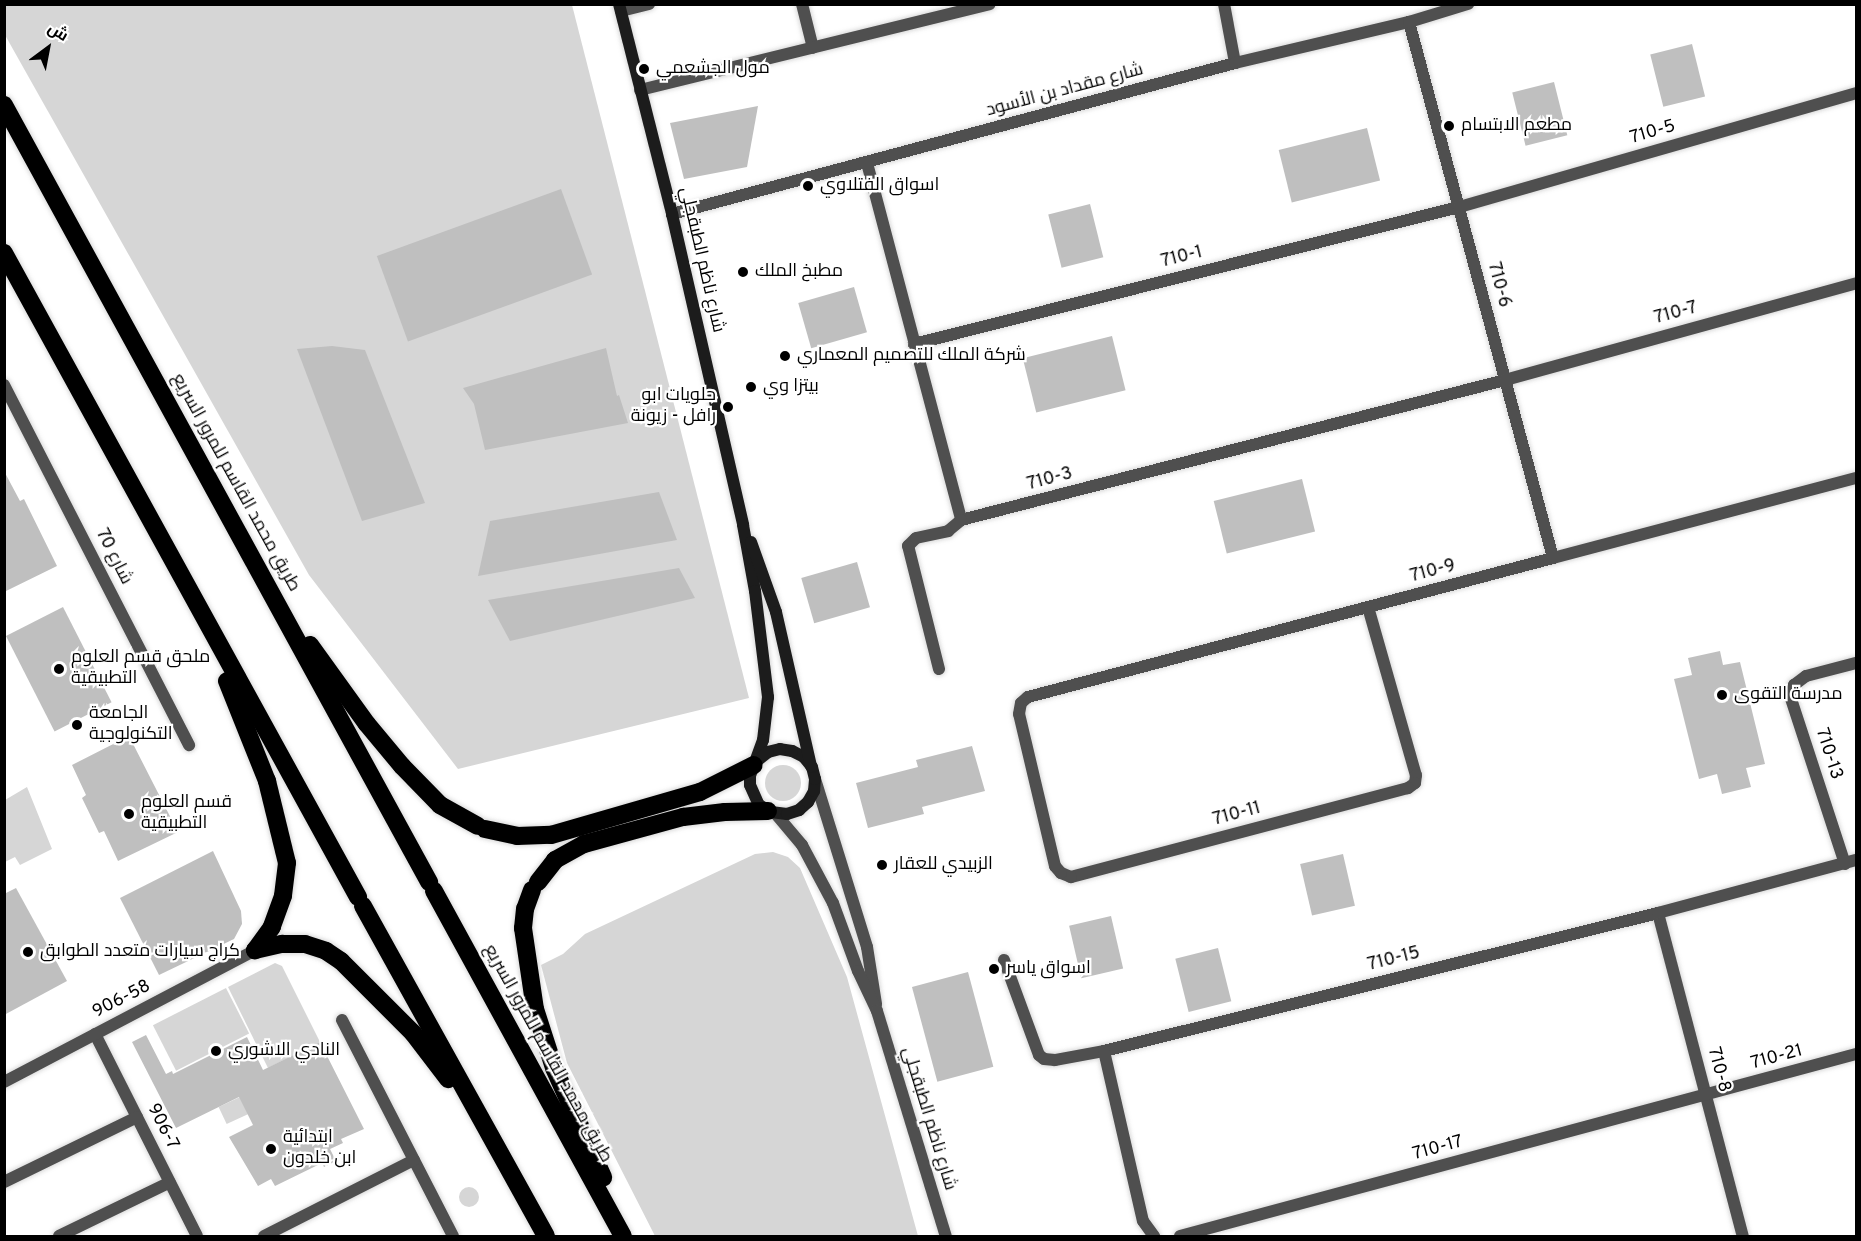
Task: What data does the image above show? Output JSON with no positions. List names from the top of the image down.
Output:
{
  "streets": {
    "highway": ["طريق محمد القاسم للمرور السريع"],
    "main road": ["شارع ناظم الطبقجلي"],
    "street": [
      "شارع مقداد بن الأسود",
      "710-5",
      "710-1",
      "710-6",
      "710-7",
      "710-3",
      "شارع 70",
      "710-9",
      "710-13",
      "710-11",
      "710-15",
      "906-58",
      "710-21",
      "710-8",
      "906-7",
      "710-17"
    ]
  },
  "crossings": [
    ["شارع مقداد بن الأسود", "شارع ناظم الطبقجلي"],
    ["شارع مقداد بن الأسود", "710-6"],
    ["710-5", "710-1"],
    ["710-5", "710-6"],
    ["710-1", "710-6"],
    ["710-6", "710-7"],
    ["710-6", "710-3"],
    ["710-6", "710-9"],
    ["710-7", "710-3"],
    ["710-9", "710-11"],
    ["710-13", "710-15"],
    ["710-15", "710-8"],
    ["906-58", "906-7"],
    ["710-21", "710-8"],
    ["710-21", "710-17"],
    ["710-8", "710-17"]
  ],
  "places": [
    "مول الجشعمي",
    "مطعم الابتسام",
    "اسواق الفتلاوي",
    "مطبخ الملك",
    "شركة الملك للتصميم المعماري",
    "بيتزا وي",
    "حلويات ابو رافل - زيونة",
    "ملحق قسم العلوم التطبيقية",
    "مدرسة التقوى",
    "الجامعة التكنولوجية",
    "قسم العلوم التطبيقية",
    "الزبيدي للعقار",
    "كراج سيارات متعدد الطوابق",
    "اسواق ياسر",
    "النادي الاشوري",
    "ابتدائية ابن خلدون"
  ],
  "north": "top right"
}
